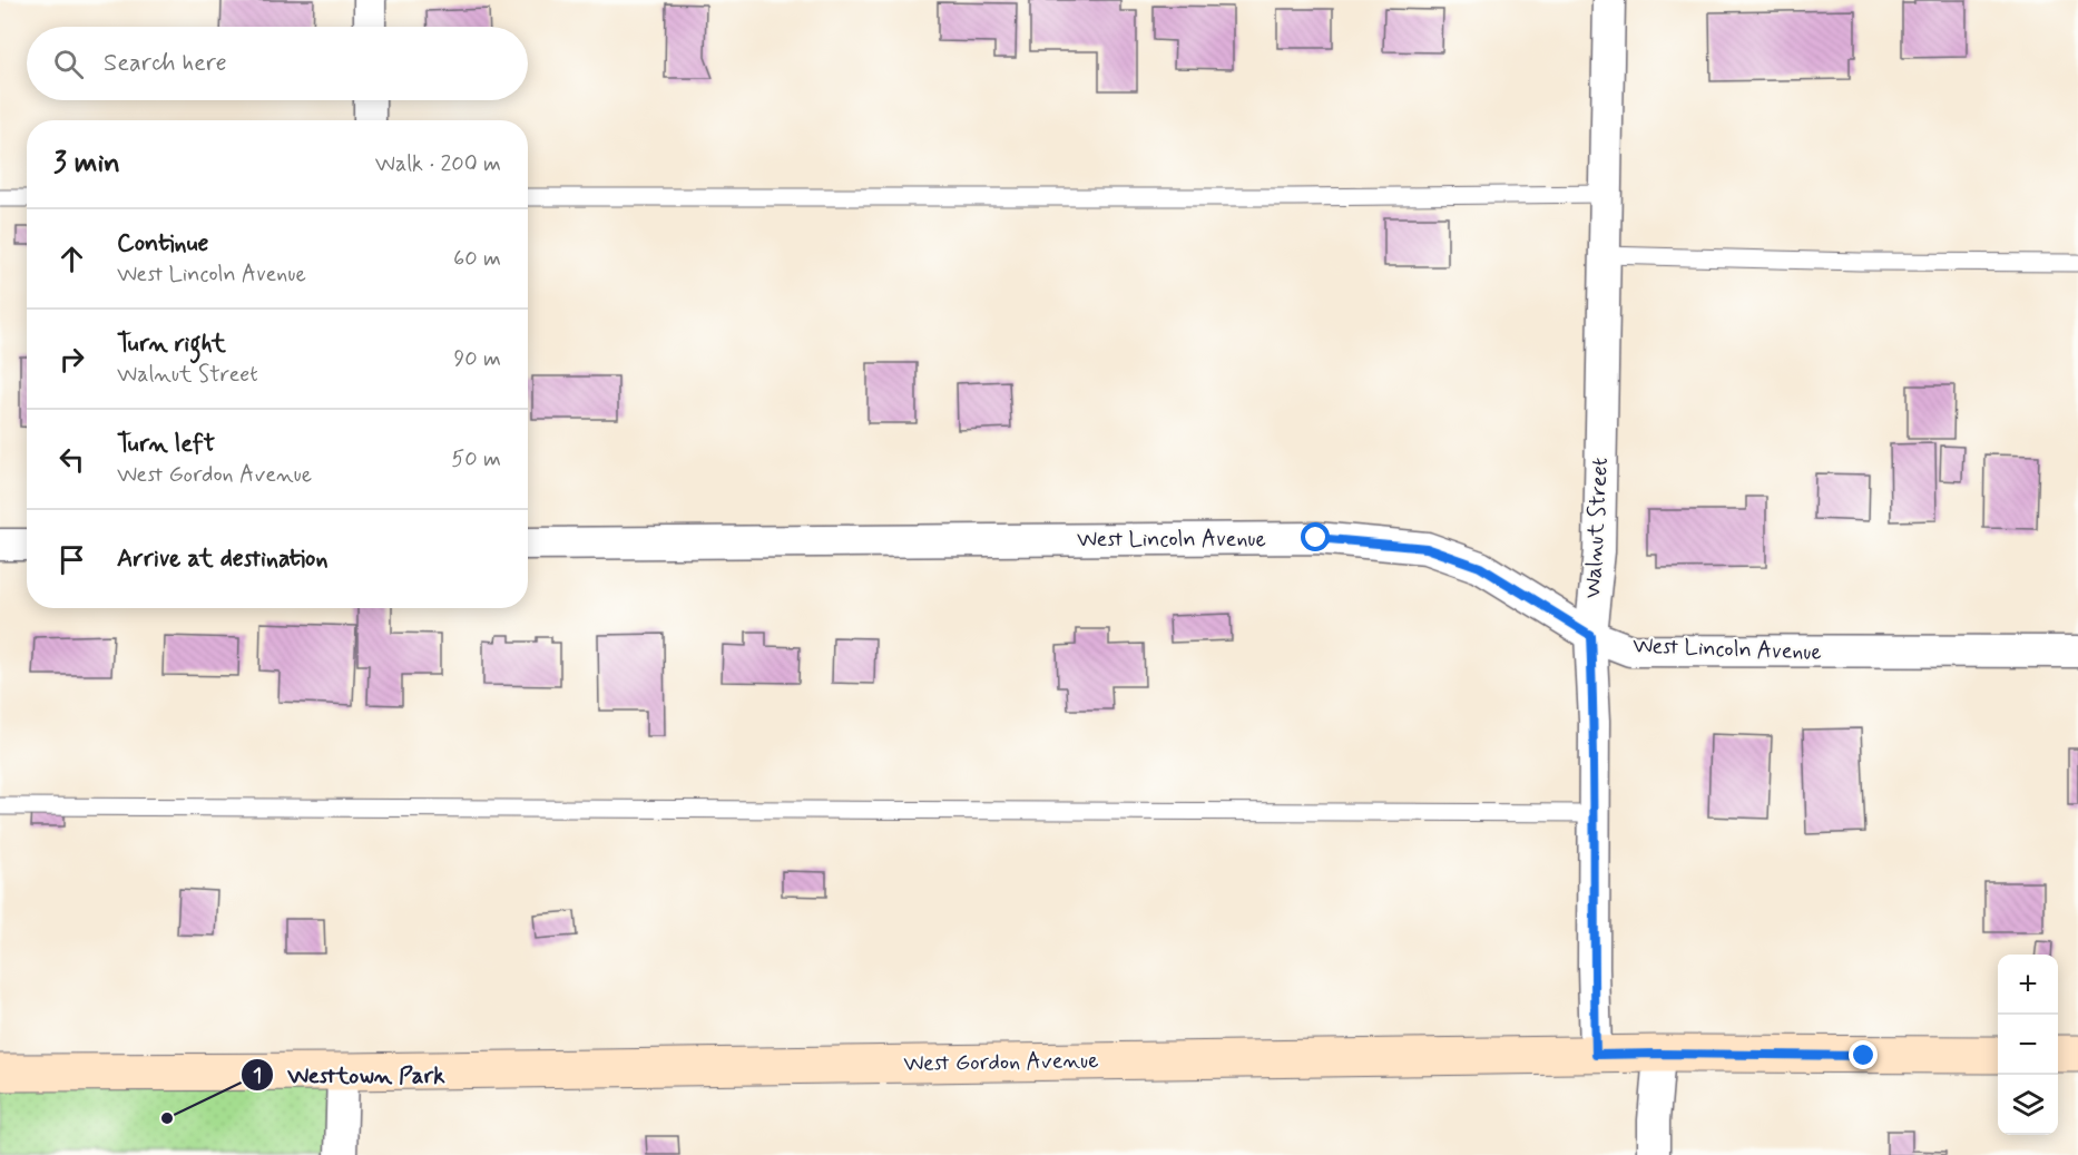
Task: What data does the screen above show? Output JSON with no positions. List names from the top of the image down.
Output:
{
  "streets": {
    "street": ["Walnut Street", "West Lincoln Avenue", "West Gordon Avenue"]
  },
  "crossings": [
    ["Walnut Street", "West Lincoln Avenue"],
    ["Walnut Street", "West Gordon Avenue"]
  ],
  "places": ["Westtown Park"],
  "page": {
    "search": "Search here",
    "heading": ["3 min", "Walk · 200 m"],
    "list": [
      ["Continue", "West Lincoln Avenue", "60 m"],
      ["Turn right", "Walnut Street", "90 m"],
      ["Turn left", "West Gordon Avenue", "50 m"],
      "Arrive at destination"
    ],
    "map_buttons": ["+", "−"]
  }
}
